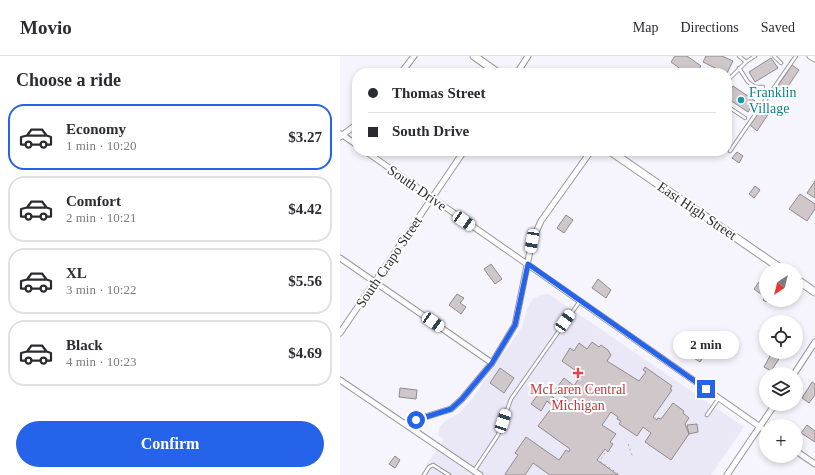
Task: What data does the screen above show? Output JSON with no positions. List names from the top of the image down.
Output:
{
  "streets": {
    "street": ["South Drive", "East High Street", "South Crapo Street"]
  },
  "crossings": [
    ["South Drive", "South Crapo Street"]
  ],
  "places": {
    "other": ["Franklin Village"],
    "health": ["McLaren Central Michigan"]
  },
  "north": "bottom left",
  "page": {
    "header": "Movio",
    "nav": ["Map", "Directions", "Saved"],
    "heading": "Choose a ride",
    "banner": ["Thomas Street", "South Drive"],
    "list": [
      {
        "name": "Economy",
        "note": "1 min · 10:20",
        "value": "$3.27"
      },
      {
        "name": "Comfort",
        "note": "2 min · 10:21",
        "value": "$4.42"
      },
      {
        "name": "XL",
        "note": "3 min · 10:22",
        "value": "$5.56"
      },
      {
        "name": "Black",
        "note": "4 min · 10:23",
        "value": "$4.69"
      }
    ],
    "map_buttons": "+",
    "bubble": "2 min",
    "buttons": "Confirm"
  }
}
